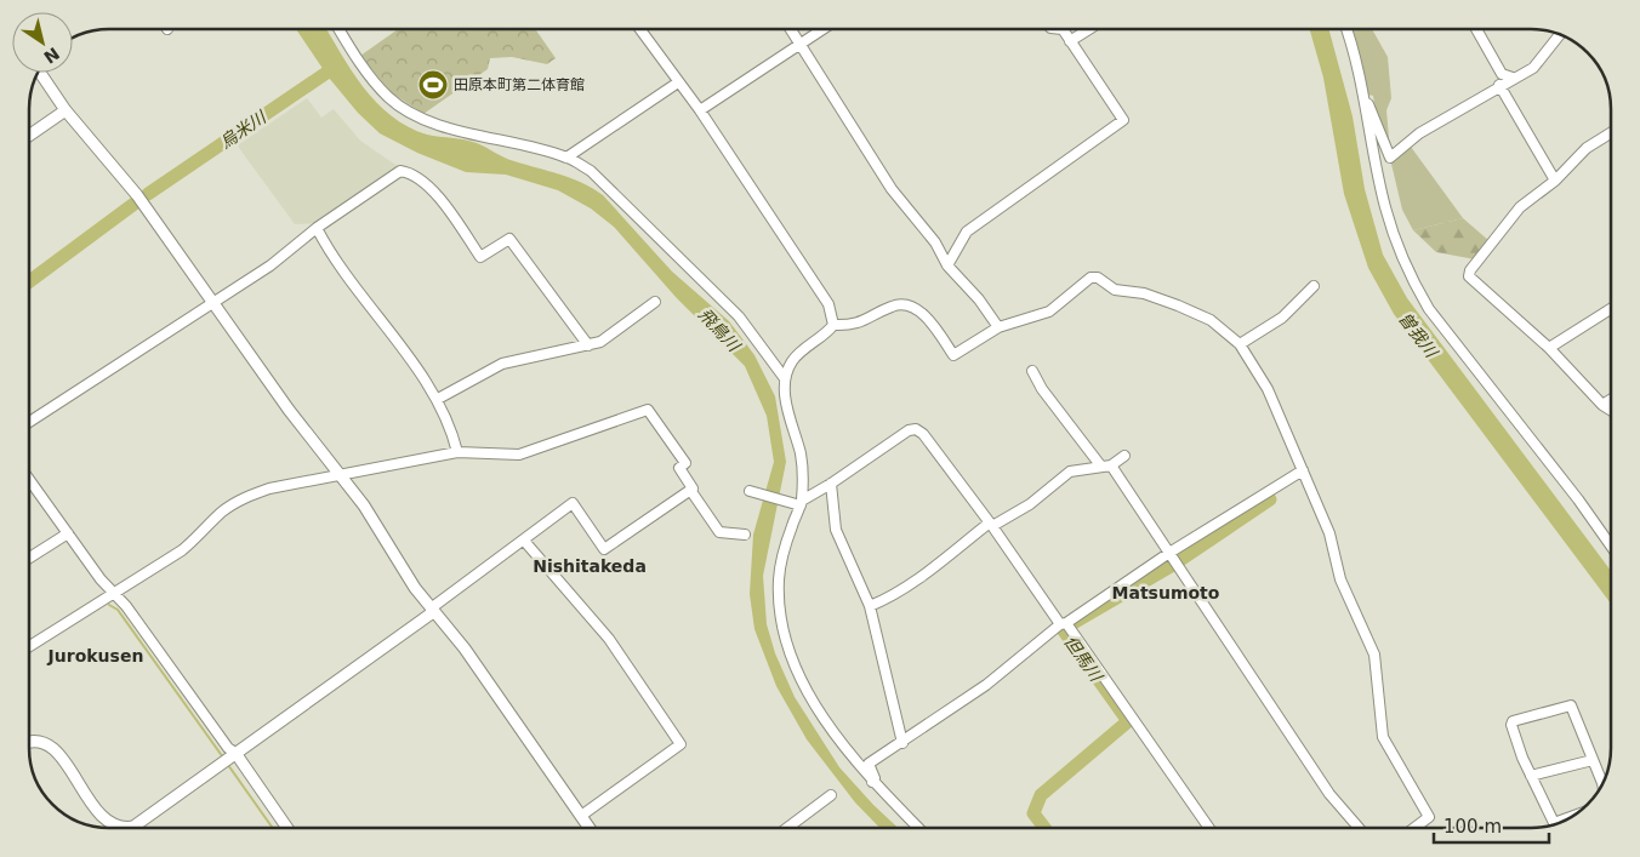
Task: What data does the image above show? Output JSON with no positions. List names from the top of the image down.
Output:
{
  "districts": ["Nishitakeda", "Matsumoto", "Jurokusen"],
  "water": [
    "烏米川",
    "飛鳥川",
    "曽我川",
    "但馬川"
  ],
  "places": {
    "sports": ["田原本町第二体育館"]
  },
  "scale_bar": "100 m",
  "north": "bottom right"
}
